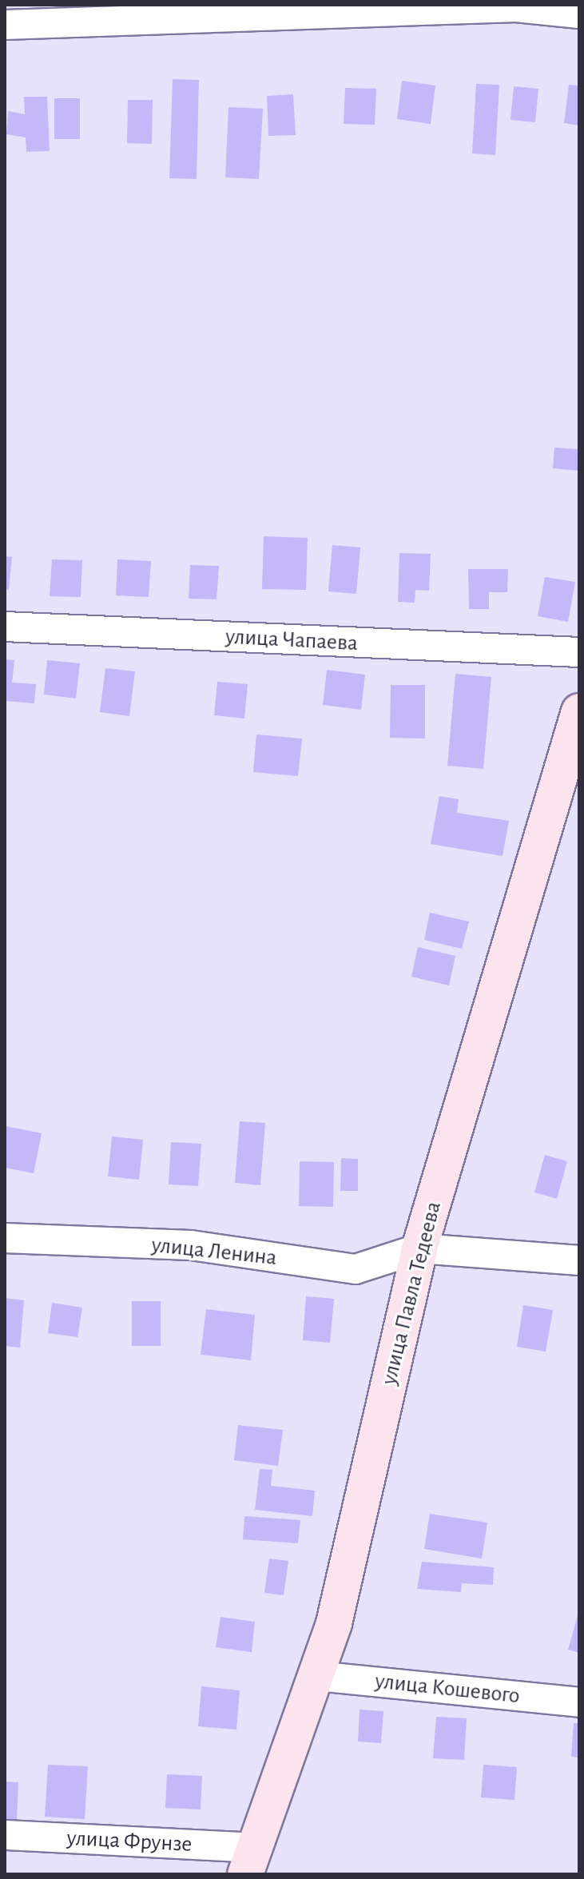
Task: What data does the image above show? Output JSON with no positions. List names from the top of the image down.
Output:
{
  "streets": {
    "main road": ["улица Павла Тедеева"],
    "street": [
      "улица Чапаева",
      "улица Ленина",
      "улица Кошевого",
      "улица Фрунзе"
    ]
  },
  "crossings": [
    ["улица Ленина", "улица Павла Тедеева"],
    ["улица Павла Тедеева", "улица Кошевого"],
    ["улица Павла Тедеева", "улица Фрунзе"]
  ]
}
